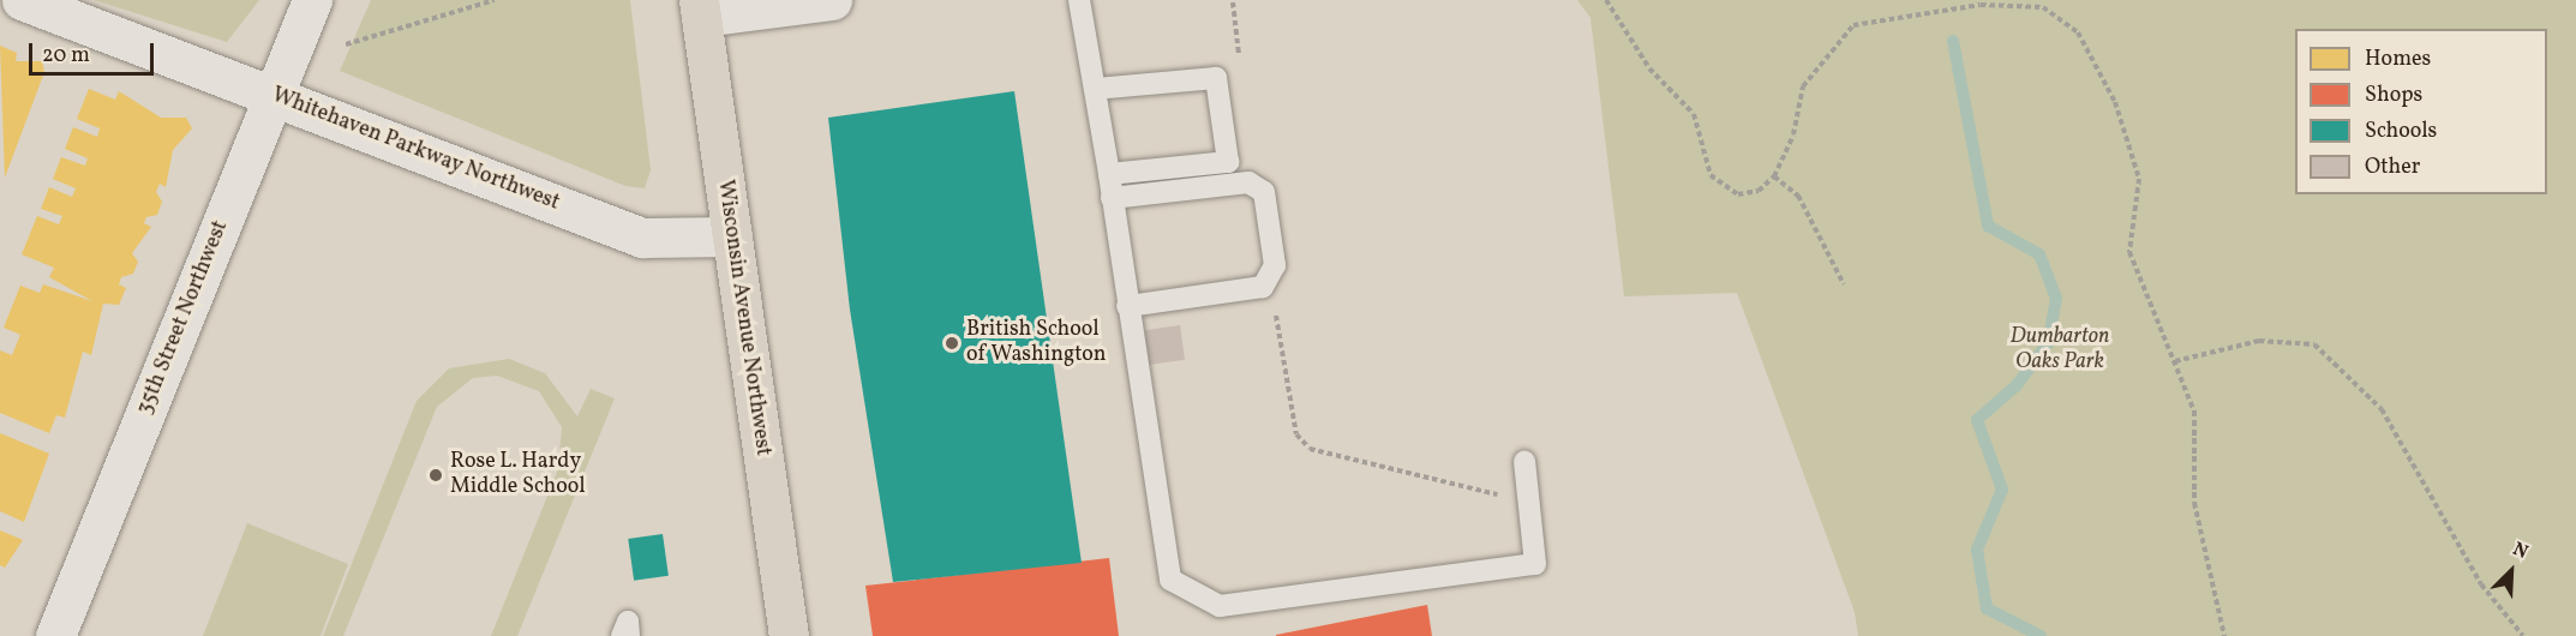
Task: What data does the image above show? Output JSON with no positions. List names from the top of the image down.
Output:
{
  "streets": {
    "main road": ["Wisconsin Avenue Northwest"],
    "street": ["Whitehaven Parkway Northwest", "35th Street Northwest"]
  },
  "crossings": [
    ["Whitehaven Parkway Northwest", "35th Street Northwest"],
    ["Whitehaven Parkway Northwest", "Wisconsin Avenue Northwest"]
  ],
  "parks": ["Dumbarton Oaks Park"],
  "places": ["British School of Washington", "Rose L. Hardy Middle School"],
  "legend": [
    "Homes",
    "Shops",
    "Schools",
    "Other"
  ],
  "scale_bar": "20 m",
  "north": "top right"
}
